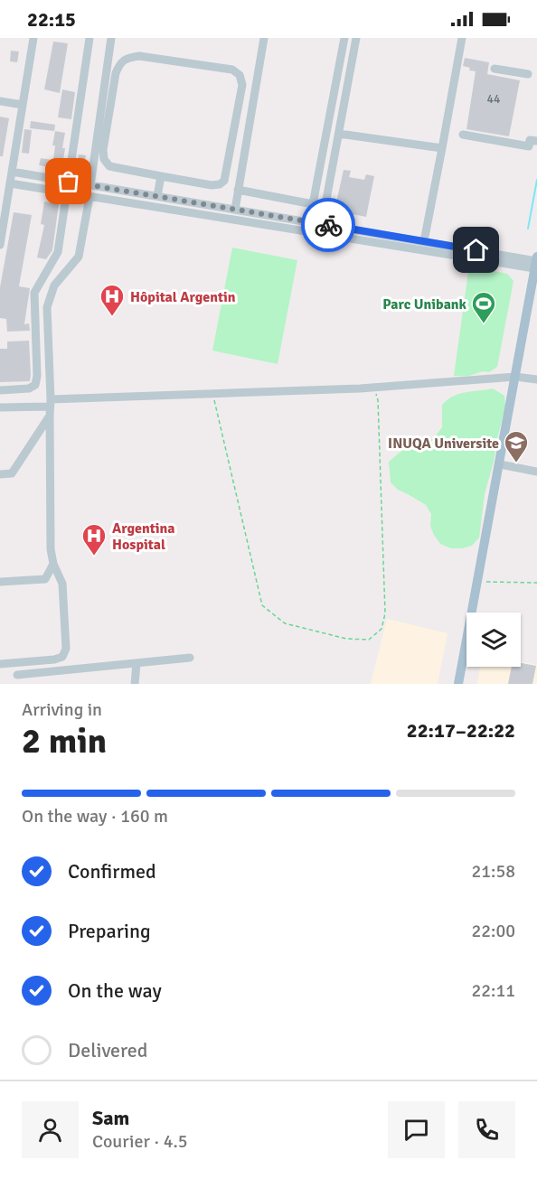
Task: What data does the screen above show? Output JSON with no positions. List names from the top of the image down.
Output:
{
  "places": {
    "hospital": ["Hôpital Argentin", "Argentina Hospital"],
    "sports": ["Parc Unibank"],
    "school or university": ["INUQA Universite"]
  },
  "house_numbers": ["44"],
  "page": {
    "status": "22:15",
    "heading": ["2 min", "Arriving in", "22:17–22:22"],
    "panel": ["Sam", "Courier · 4.5"],
    "bar": "On the way · 160 m",
    "list": [
      ["Confirmed", "21:58"],
      ["Preparing", "22:00"],
      ["On the way", "22:11"],
      "Delivered"
    ]
  }
}
